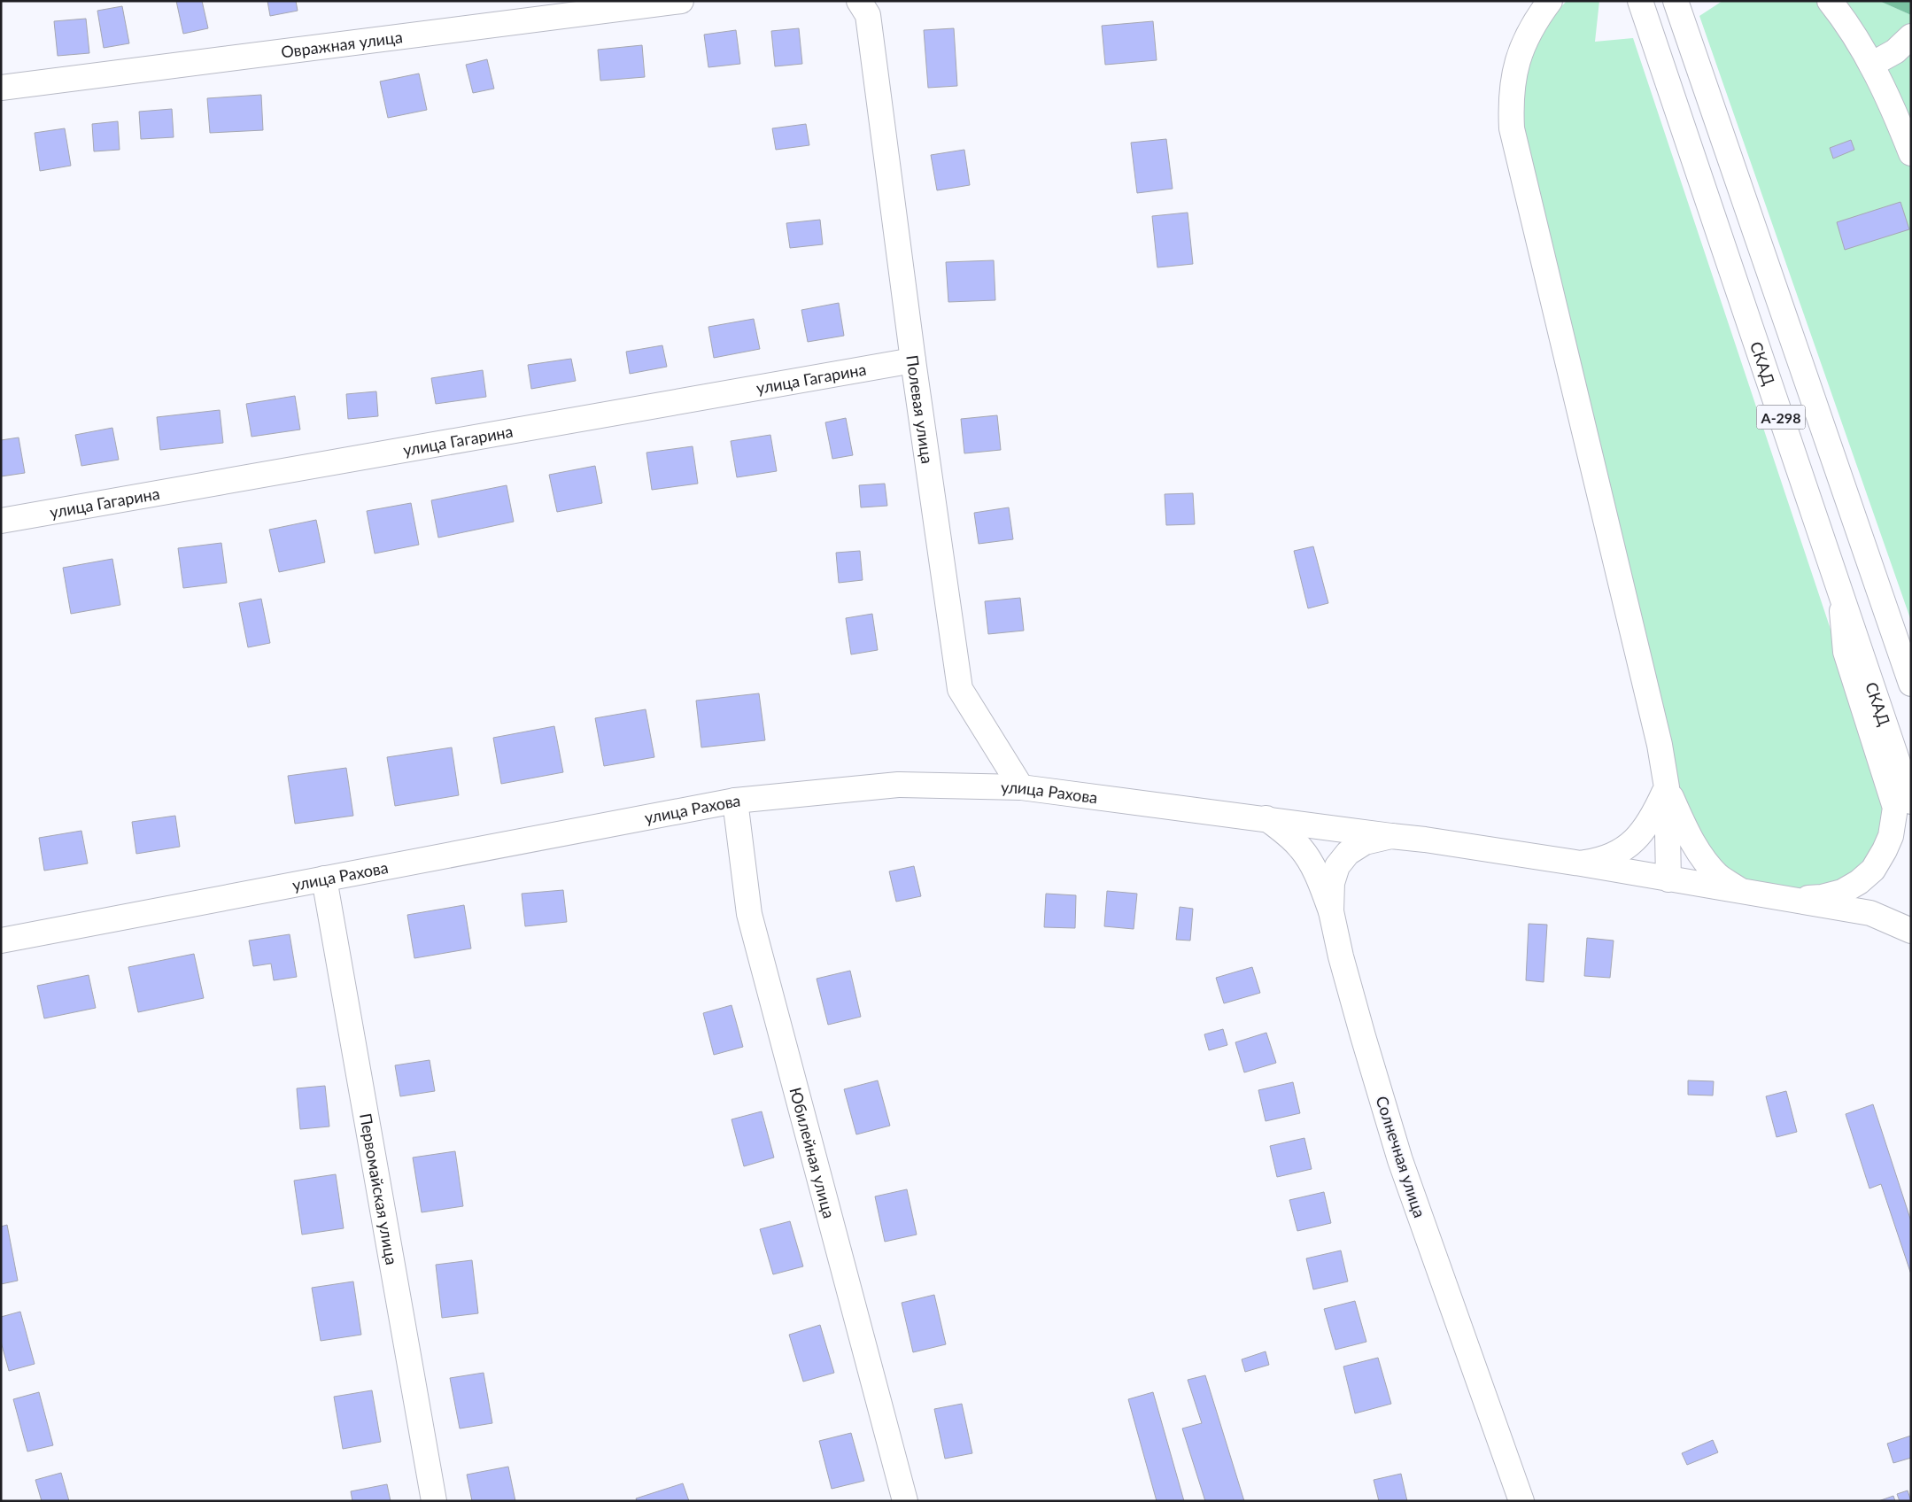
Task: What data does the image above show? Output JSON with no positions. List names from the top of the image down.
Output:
{
  "streets": {
    "main road": [
      "Овражная улица",
      "СКАД",
      "улица Гагарина",
      "Полевая улица",
      "А-298",
      "улица Рахова",
      "Юбилейная улица",
      "Солнечная улица",
      "Первомайская улица"
    ]
  },
  "crossings": [
    ["улица Гагарина", "Полевая улица"],
    ["Полевая улица", "улица Рахова"],
    ["улица Рахова", "Юбилейная улица"],
    ["улица Рахова", "Солнечная улица"],
    ["улица Рахова", "Первомайская улица"]
  ]
}
